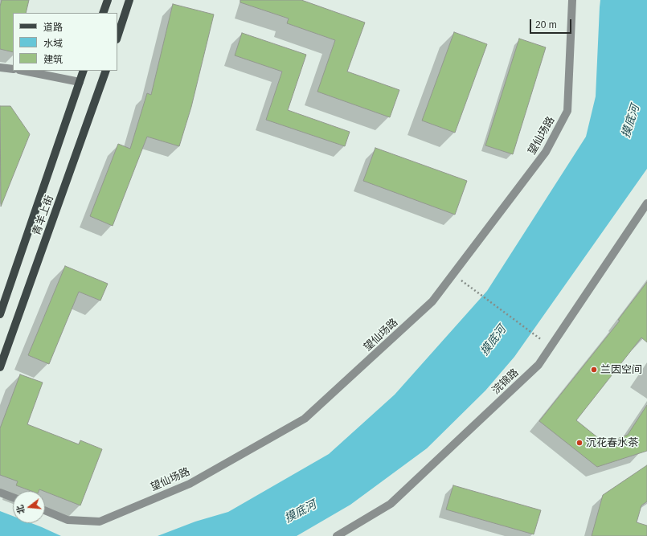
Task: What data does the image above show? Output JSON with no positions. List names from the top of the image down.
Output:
{
  "streets": {
    "main road": ["青羊上街"],
    "street": ["望仙场路", "浣锦路"]
  },
  "water": ["摸底河"],
  "places": ["兰因空间", "沉花春水茶"],
  "legend": ["道路", "水域", "建筑"],
  "scale_bar": "20 m",
  "north": "left"
}
